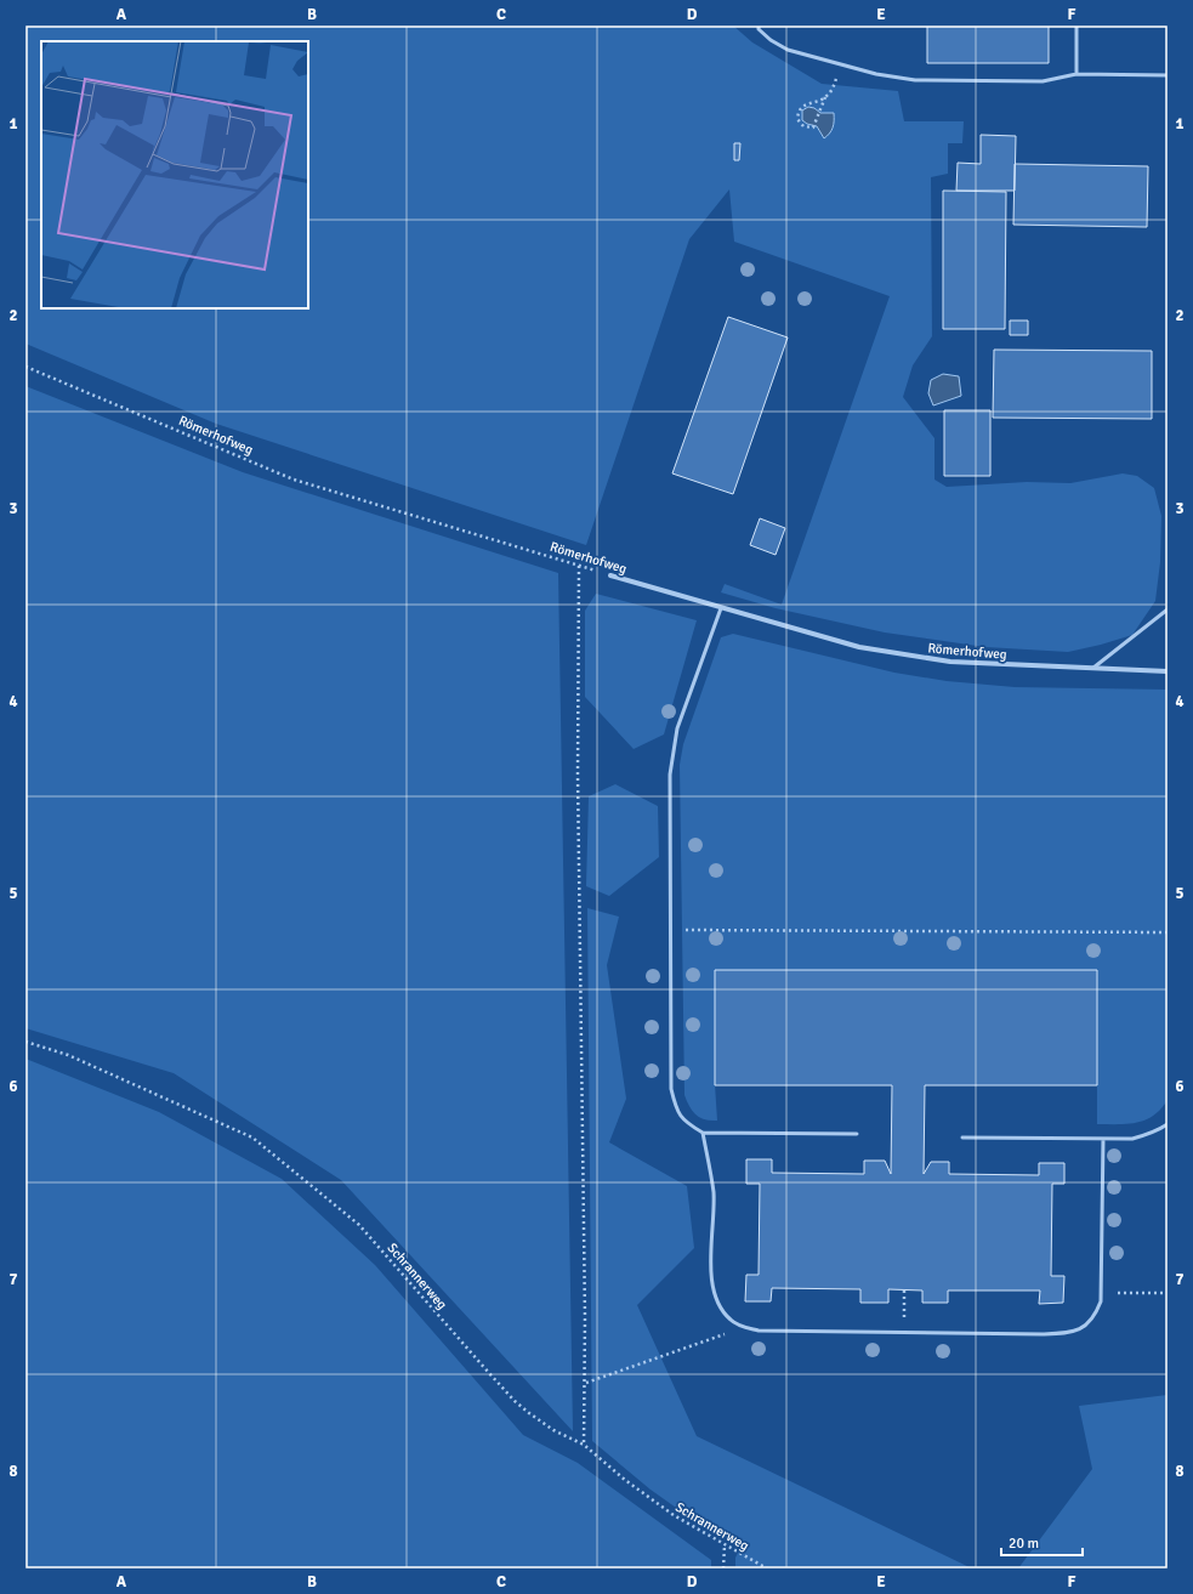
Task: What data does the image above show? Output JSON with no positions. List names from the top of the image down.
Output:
{
  "streets": {
    "street": ["Römerhofweg"],
    "path": ["Schrannerweg"]
  },
  "scale_bar": "20 m",
  "grid": {
    "columns": [
      "A",
      "B",
      "C",
      "D",
      "E",
      "F"
    ],
    "rows": [
      "1",
      "2",
      "3",
      "4",
      "5",
      "6",
      "7",
      "8"
    ]
  }
}
